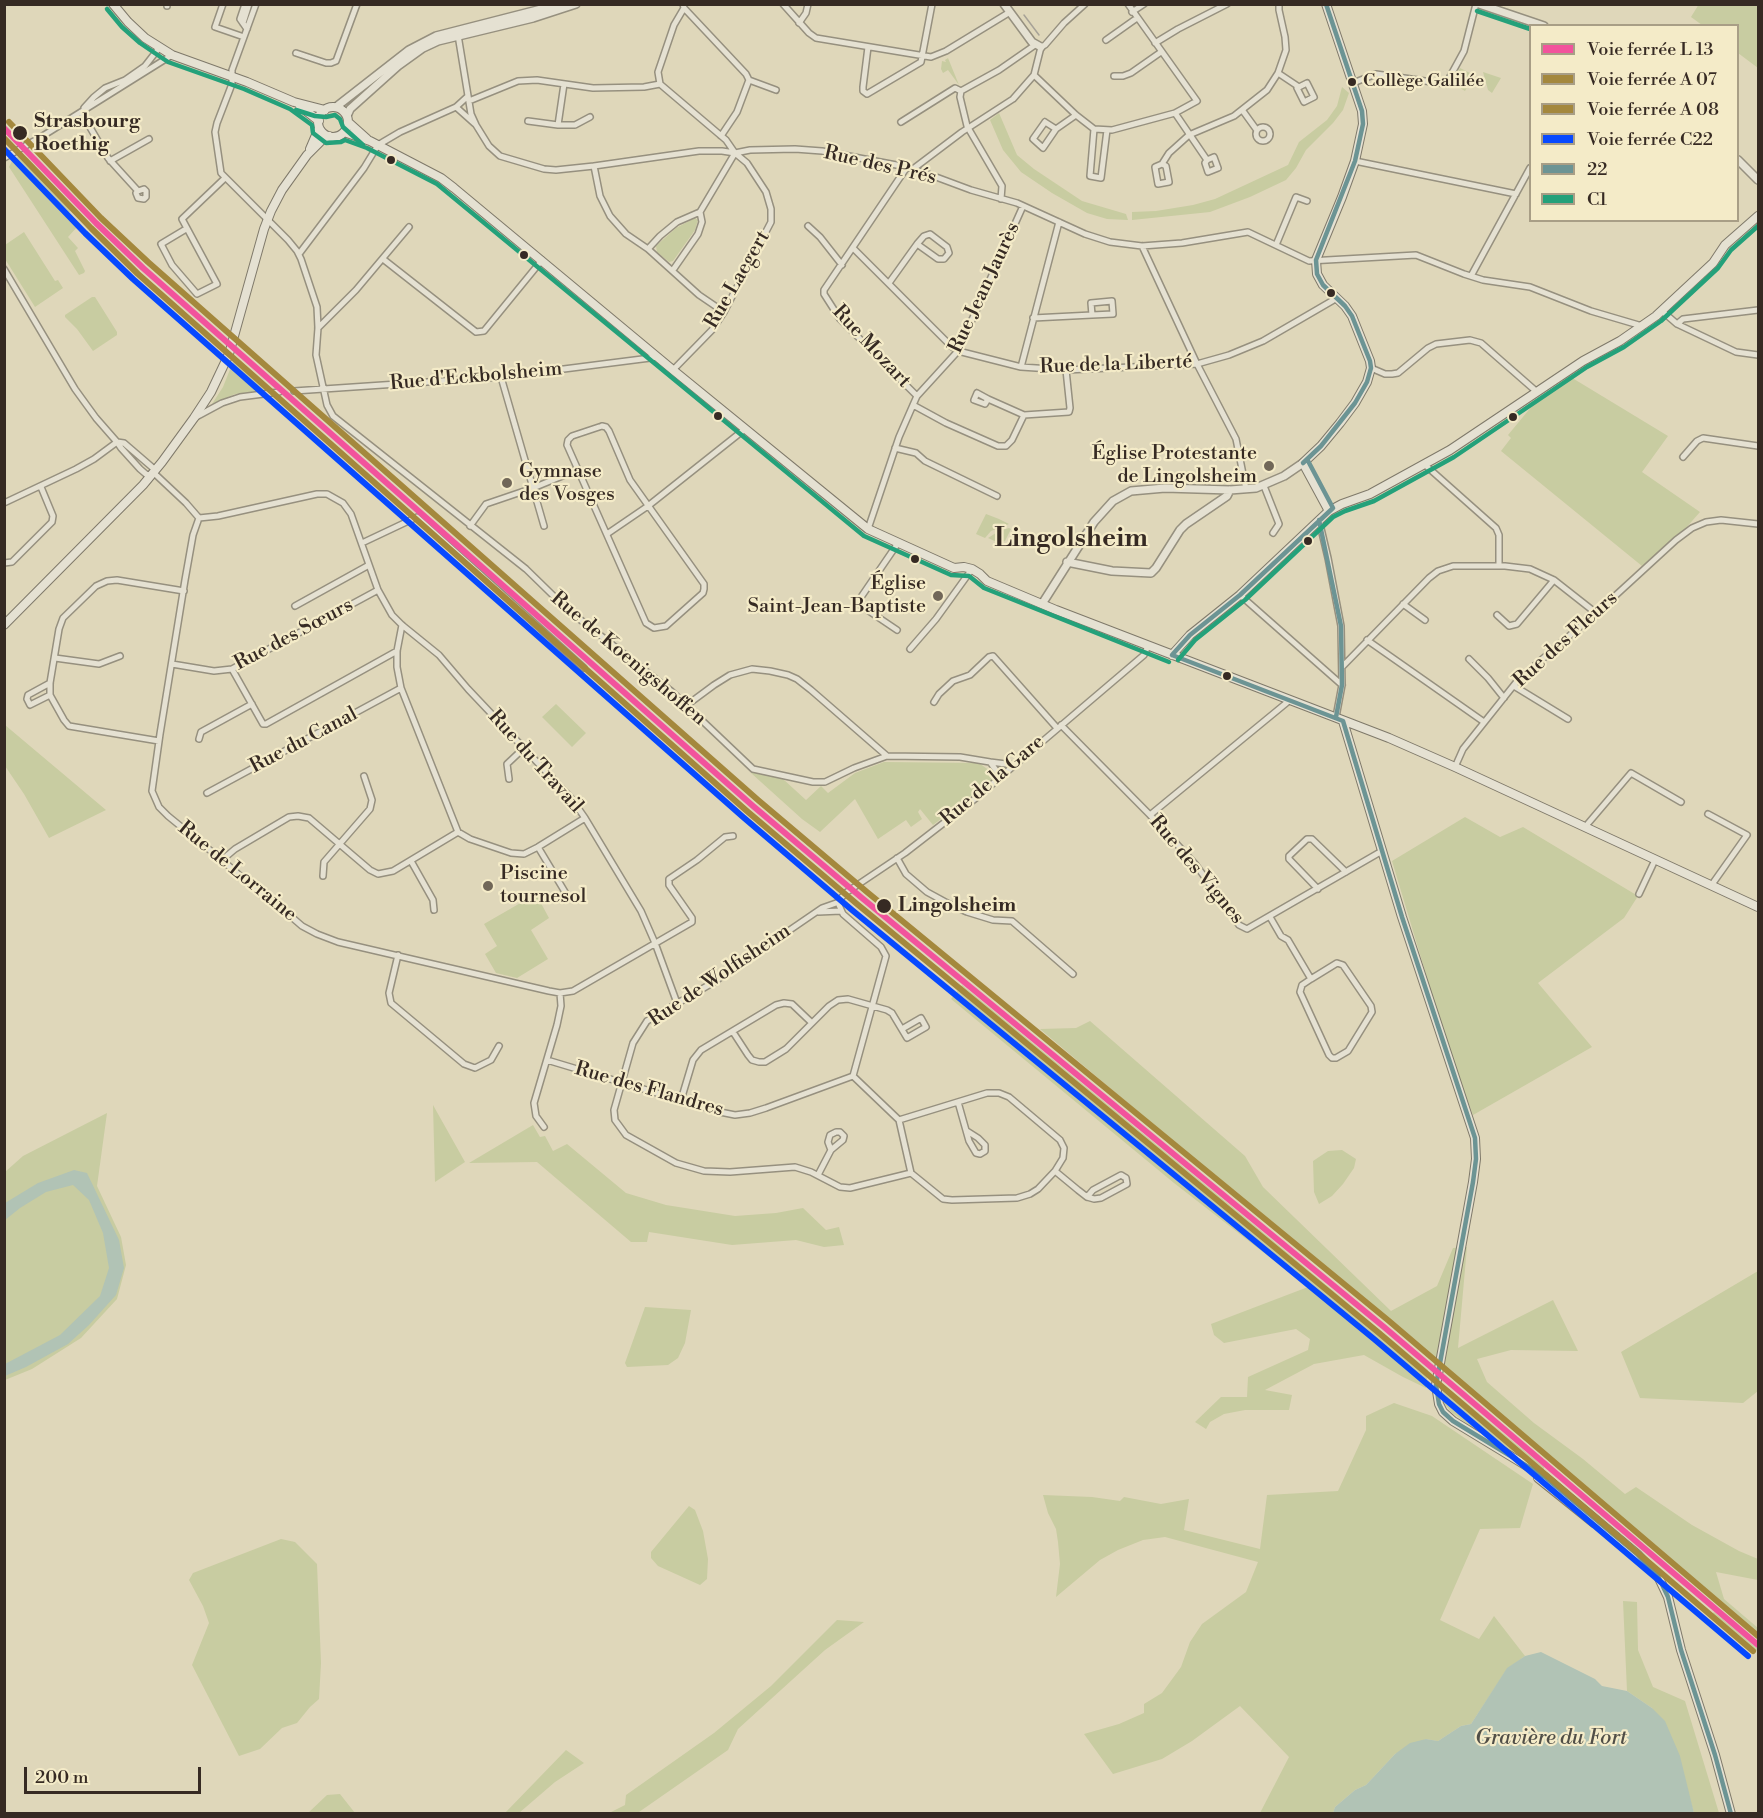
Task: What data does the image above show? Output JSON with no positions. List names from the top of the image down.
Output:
{
  "streets": {
    "street": [
      "Rue des Prés",
      "Rue Laegert",
      "Rue Jean Jaurès",
      "Rue Mozart",
      "Rue de la Liberté",
      "Rue d'Eckbolsheim",
      "Rue des Sœurs",
      "Rue des Fleurs",
      "Rue de Koenigshoffen",
      "Rue du Canal",
      "Rue du Travail",
      "Rue de la Gare",
      "Rue des Vignes",
      "Rue de Lorraine",
      "Rue de Wolfisheim",
      "Rue des Flandres"
    ]
  },
  "crossings": [
    ["Rue des Prés", "Rue Laegert"],
    ["Rue des Prés", "Rue Jean Jaurès"],
    ["Rue Jean Jaurès", "Rue Mozart"],
    ["Rue Jean Jaurès", "Rue de la Liberté"],
    ["Rue d'Eckbolsheim", "Rue de Koenigshoffen"],
    ["Rue des Sœurs", "Rue du Travail"],
    ["Rue des Sœurs", "Rue de Lorraine"],
    ["Rue de Koenigshoffen", "Rue de la Gare"],
    ["Rue du Travail", "Rue de Lorraine"],
    ["Rue du Travail", "Rue de Wolfisheim"],
    ["Rue de la Gare", "Rue des Vignes"],
    ["Rue de la Gare", "Rue de Wolfisheim"],
    ["Rue de Wolfisheim", "Rue des Flandres"]
  ],
  "districts": ["Lingolsheim"],
  "water": ["Gravière du Fort"],
  "places": [
    "Collège Galilée",
    "Strasbourg Roethig",
    "Église Protestante de Lingolsheim",
    "Gymnase des Vosges",
    "Église Saint-Jean-Baptiste",
    "Piscine tournesol",
    "Lingolsheim"
  ],
  "lines": ["transit line 22", "transit line C1", "rail line C22"],
  "legend": [
    "Voie ferrée L 13",
    "Voie ferrée A 07",
    "Voie ferrée A 08",
    "Voie ferrée C22",
    "22",
    "C1"
  ],
  "scale_bar": "200 m"
}
